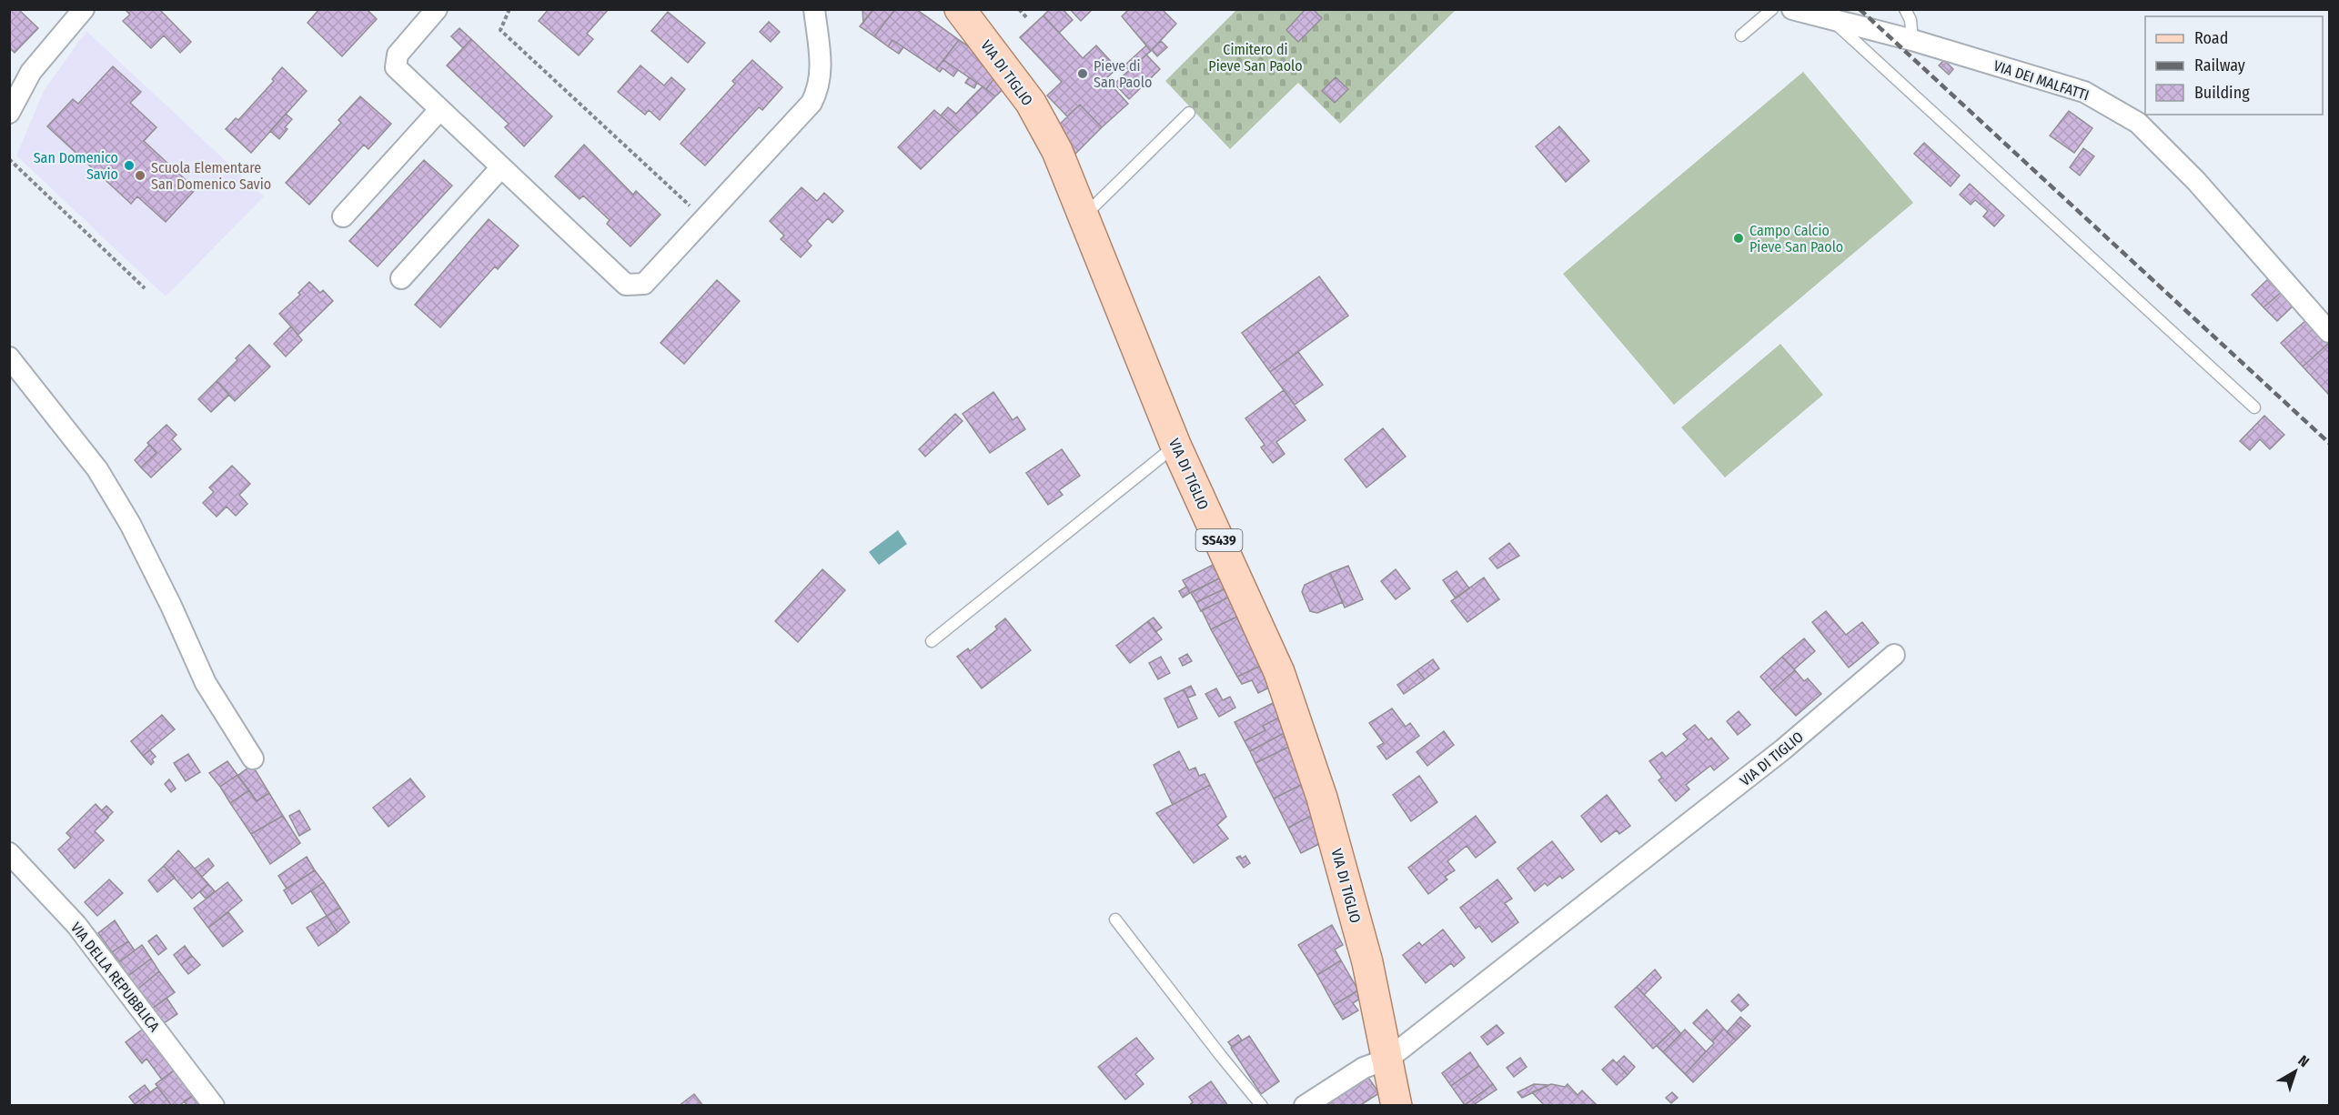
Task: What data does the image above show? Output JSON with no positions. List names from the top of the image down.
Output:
{
  "streets": {
    "main road": ["VIA DI TIGLIO", "SS439"],
    "street": ["VIA DEI MALFATTI", "VIA DELLA REPUBBLICA"]
  },
  "parks": ["Cimitero di Pieve San Paolo"],
  "places": [
    "Pieve di San Paolo",
    "San Domenico Savio",
    "Scuola Elementare San Domenico Savio",
    "Campo Calcio Pieve San Paolo"
  ],
  "legend": ["Road", "Railway", "Building"],
  "north": "top right"
}
